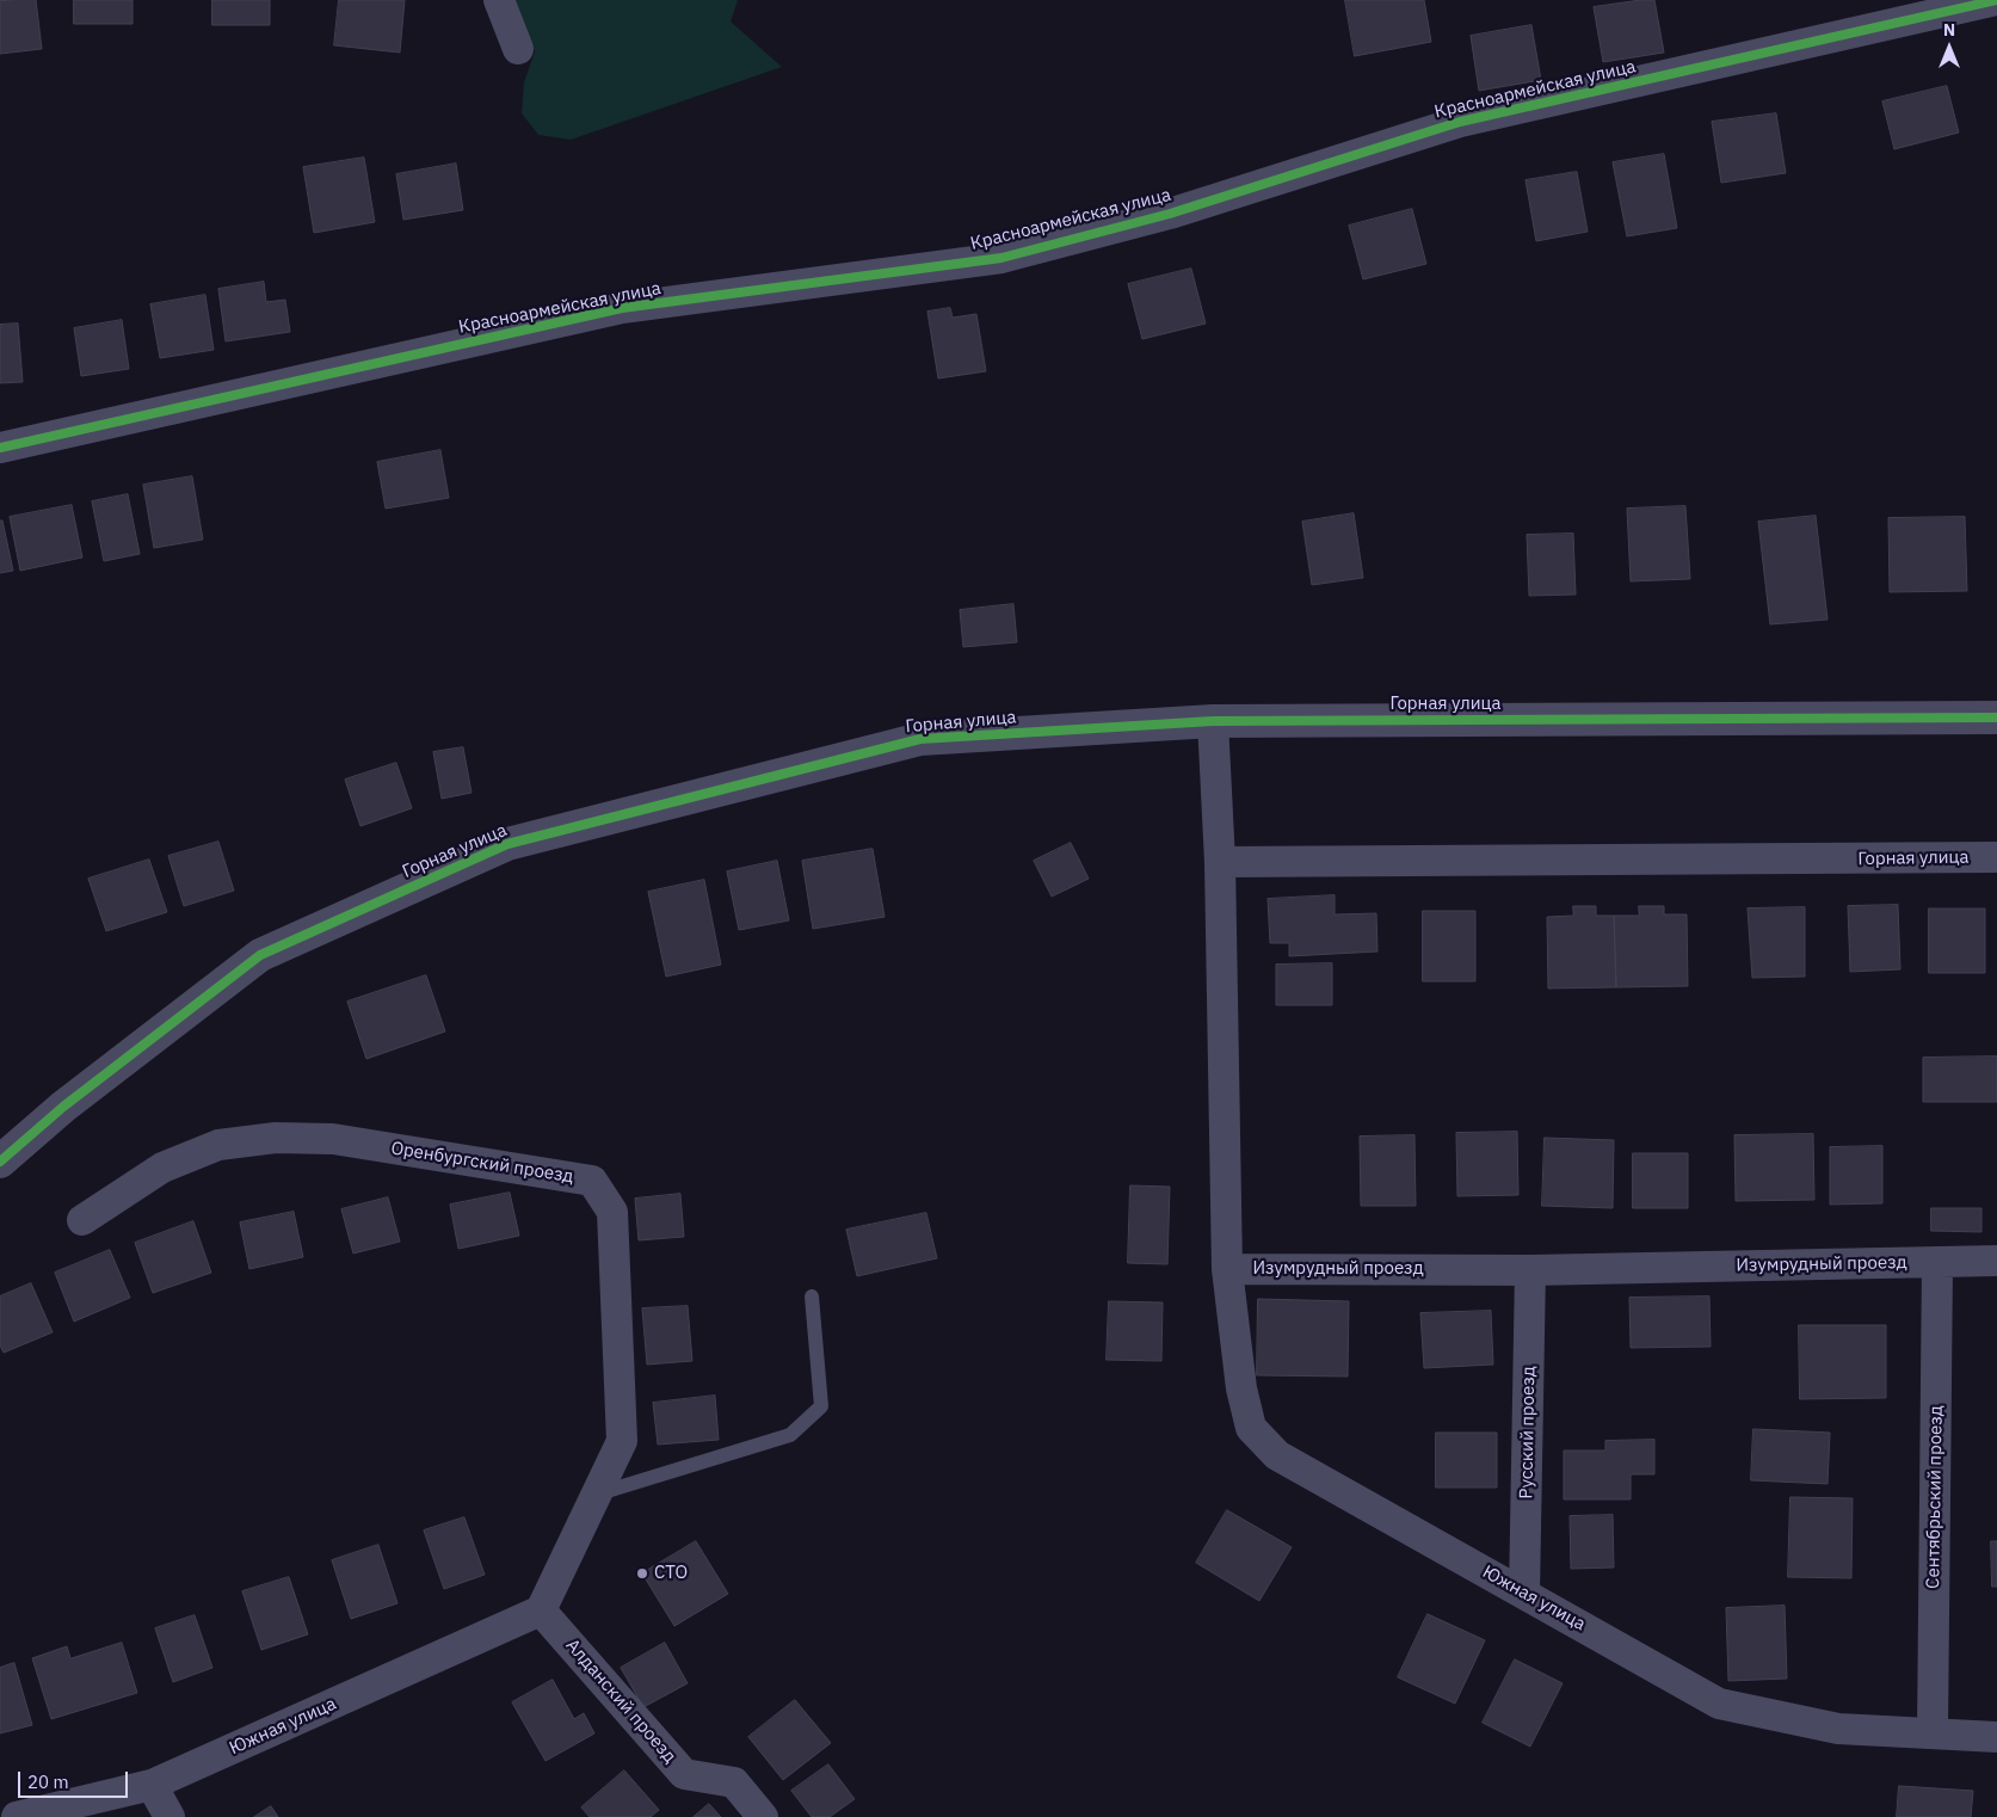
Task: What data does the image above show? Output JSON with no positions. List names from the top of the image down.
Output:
{
  "streets": {
    "street": [
      "Красноармейская улица",
      "Горная улица",
      "Оренбургский проезд",
      "Изумрудный проезд",
      "Русский проезд",
      "Сентябрьский проезд",
      "Южная улица",
      "Алданский проезд"
    ]
  },
  "crossings": [
    ["Горная улица", "Изумрудный проезд"],
    ["Оренбургский проезд", "Южная улица"],
    ["Оренбургский проезд", "Алданский проезд"],
    ["Изумрудный проезд", "Русский проезд"],
    ["Изумрудный проезд", "Сентябрьский проезд"],
    ["Изумрудный проезд", "Южная улица"],
    ["Русский проезд", "Южная улица"],
    ["Сентябрьский проезд", "Южная улица"],
    ["Южная улица", "Алданский проезд"]
  ],
  "places": ["СТО"],
  "scale_bar": "20 m",
  "north": "top"
}
